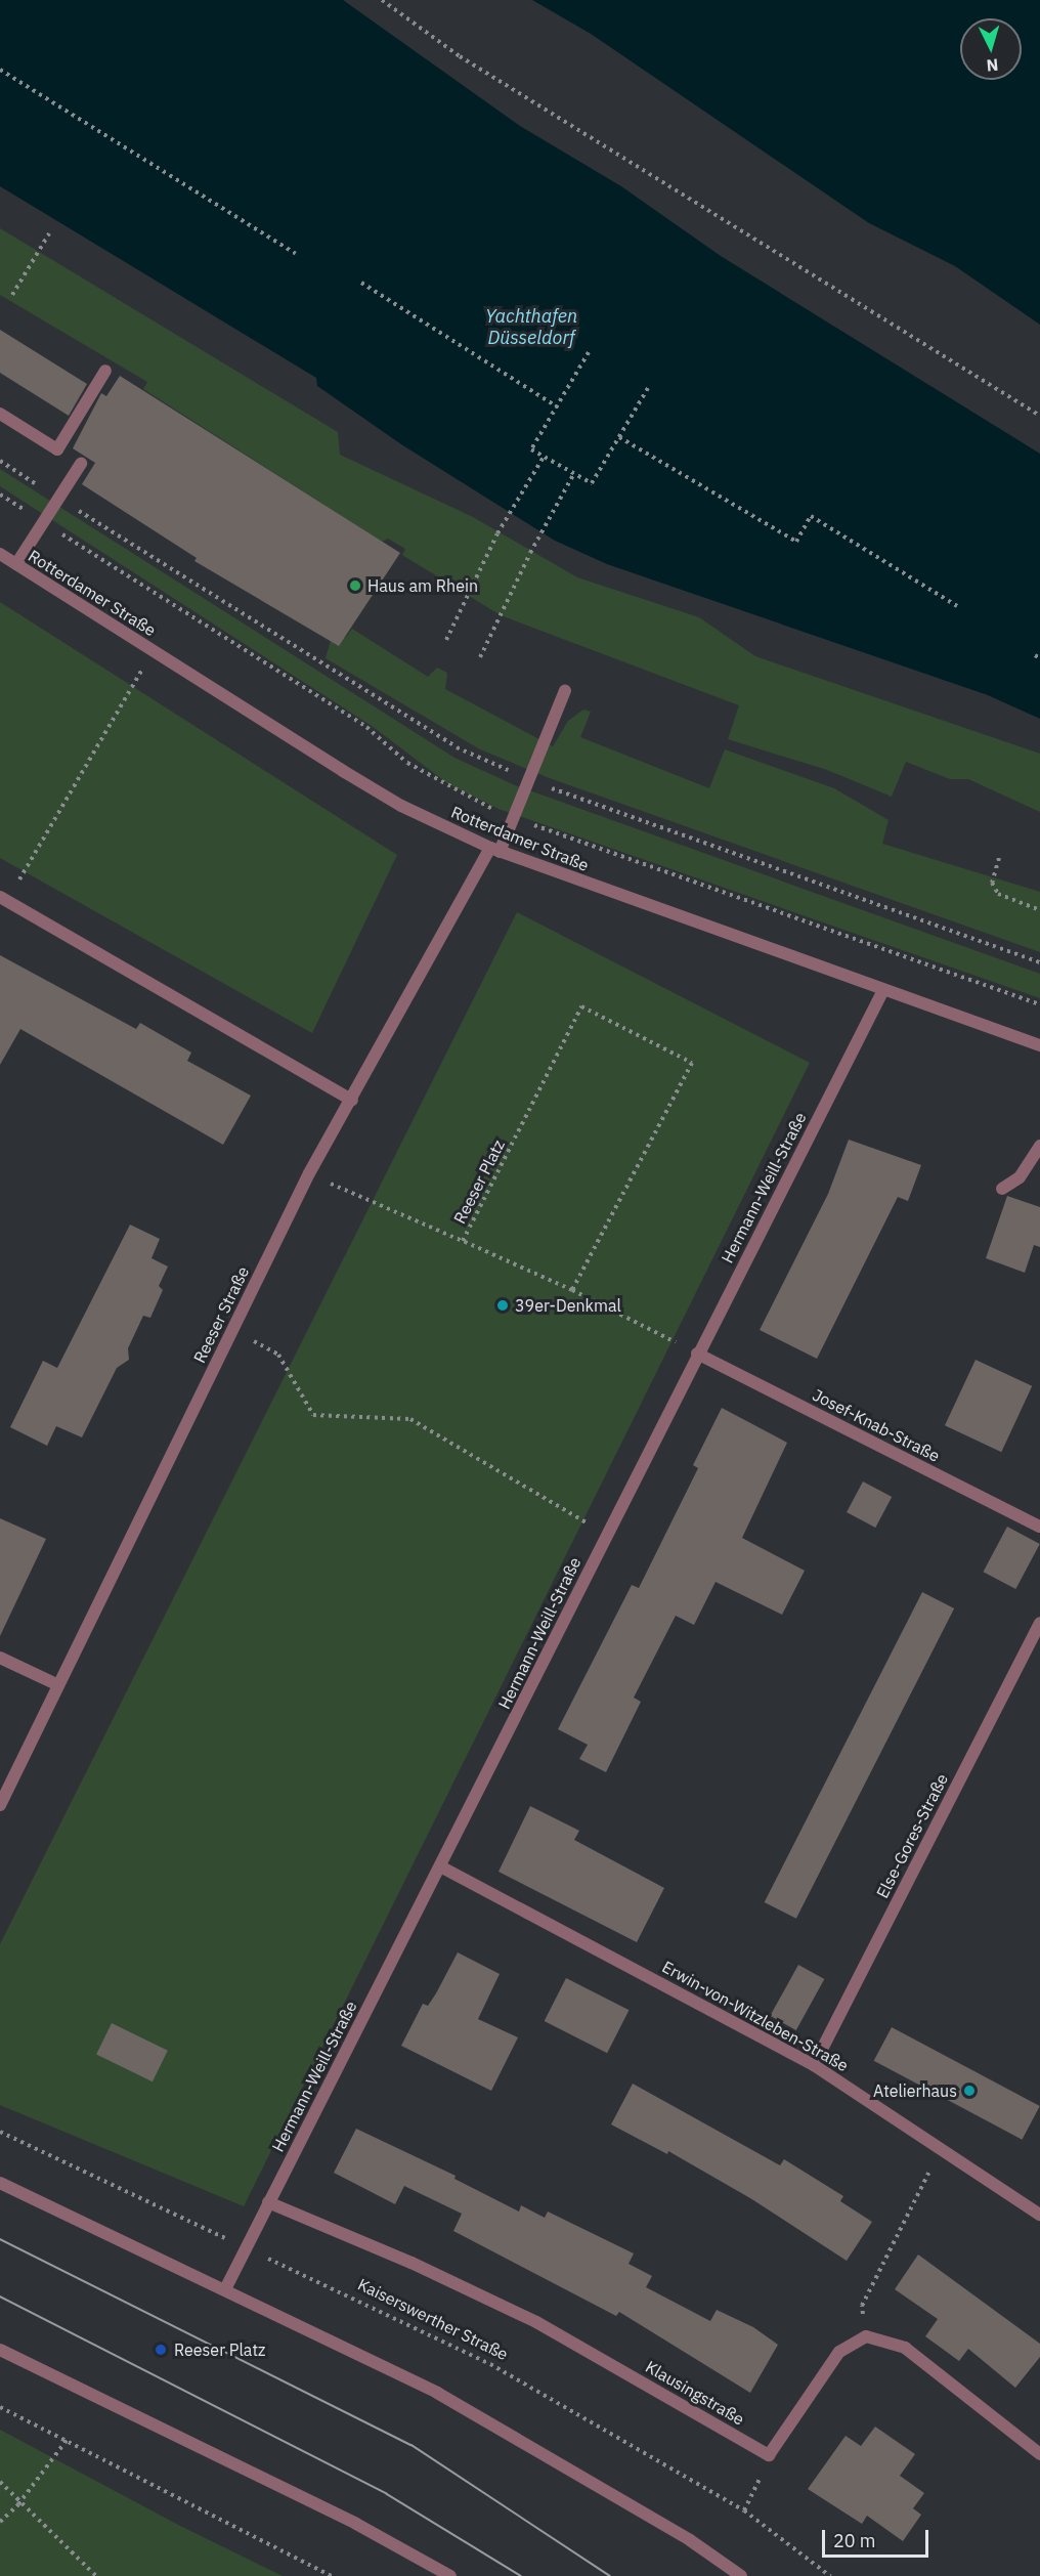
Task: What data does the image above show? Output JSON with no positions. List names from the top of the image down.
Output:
{
  "streets": {
    "street": [
      "Rotterdamer Straße",
      "Hermann-Weill-Straße",
      "Reeser Straße",
      "Josef-Knab-Straße",
      "Else-Gores-Straße",
      "Erwin-von-Witzleben-Straße",
      "Klausingstraße"
    ],
    "path": ["Reeser Platz", "Kaiserswerther Straße"]
  },
  "crossings": [
    ["Rotterdamer Straße", "Hermann-Weill-Straße"],
    ["Rotterdamer Straße", "Reeser Straße"],
    ["Hermann-Weill-Straße", "Josef-Knab-Straße"],
    ["Hermann-Weill-Straße", "Erwin-von-Witzleben-Straße"],
    ["Hermann-Weill-Straße", "Kaiserswerther Straße"],
    ["Hermann-Weill-Straße", "Klausingstraße"],
    ["Else-Gores-Straße", "Erwin-von-Witzleben-Straße"]
  ],
  "water": ["Yachthafen Düsseldorf"],
  "places": [
    "Haus am Rhein",
    "39er-Denkmal",
    "Atelierhaus",
    "Reeser Platz"
  ],
  "scale_bar": "20 m",
  "north": "bottom"
}
